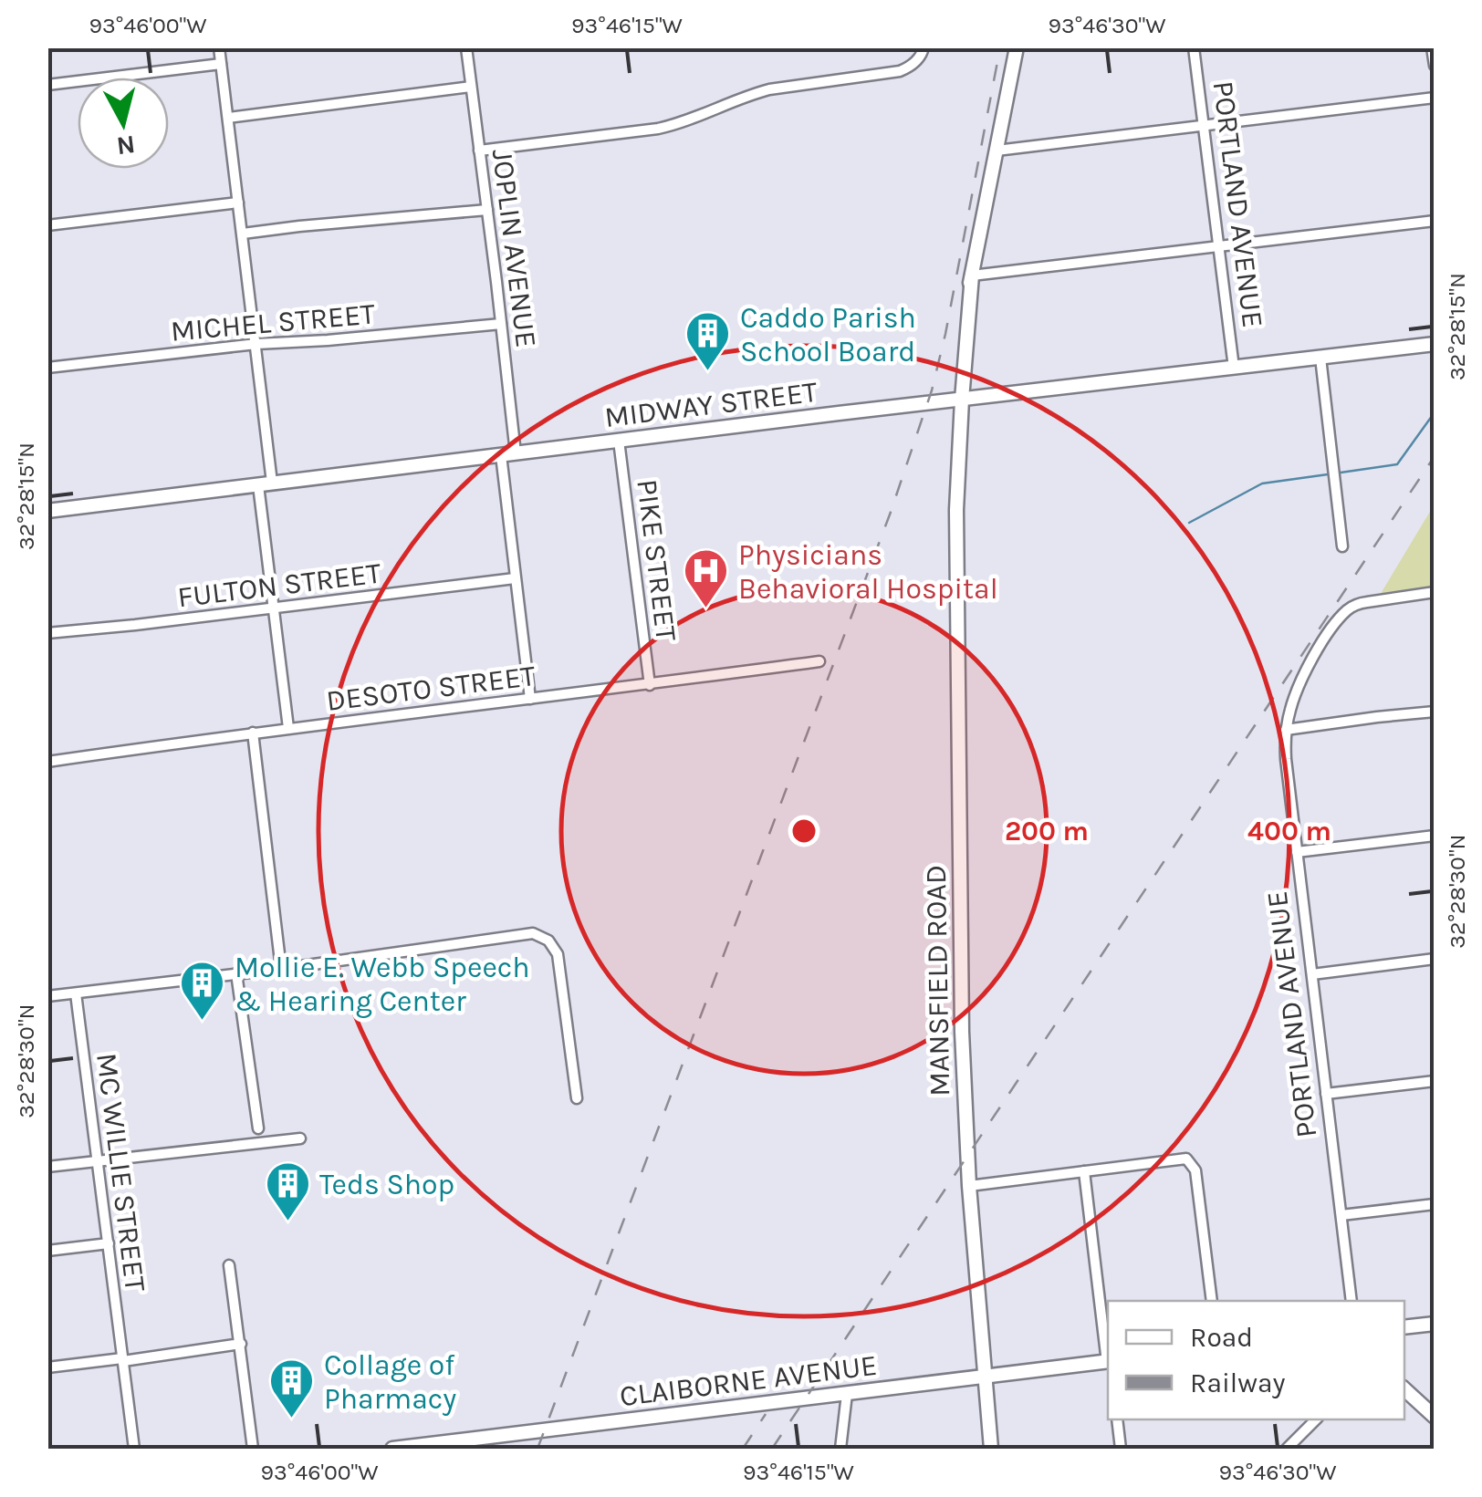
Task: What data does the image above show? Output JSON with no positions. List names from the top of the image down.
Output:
{
  "streets": {
    "street": [
      "PORTLAND AVENUE",
      "JOPLIN AVENUE",
      "MICHEL STREET",
      "MIDWAY STREET",
      "PIKE STREET",
      "FULTON STREET",
      "DESOTO STREET",
      "MANSFIELD ROAD",
      "MC WILLIE STREET",
      "CLAIBORNE AVENUE"
    ]
  },
  "crossings": [
    ["PORTLAND AVENUE", "MIDWAY STREET"],
    ["JOPLIN AVENUE", "MICHEL STREET"],
    ["JOPLIN AVENUE", "MIDWAY STREET"],
    ["MIDWAY STREET", "PIKE STREET"],
    ["MIDWAY STREET", "MANSFIELD ROAD"],
    ["PIKE STREET", "DESOTO STREET"],
    ["MANSFIELD ROAD", "CLAIBORNE AVENUE"]
  ],
  "places": {
    "building": [
      "Caddo Parish School Board",
      "Mollie E. Webb Speech & Hearing Center",
      "Teds Shop",
      "Collage of Pharmacy"
    ],
    "hospital": ["Physicians Behavioral Hospital"]
  },
  "legend": ["Road", "Railway"],
  "north": "bottom",
  "coordinates": [
    "93°46'00\"W",
    "93°46'15\"W",
    "93°46'30\"W",
    "32°28'15\"N",
    "32°28'30\"N"
  ],
  "rings": ["200 m", "400 m"]
}
